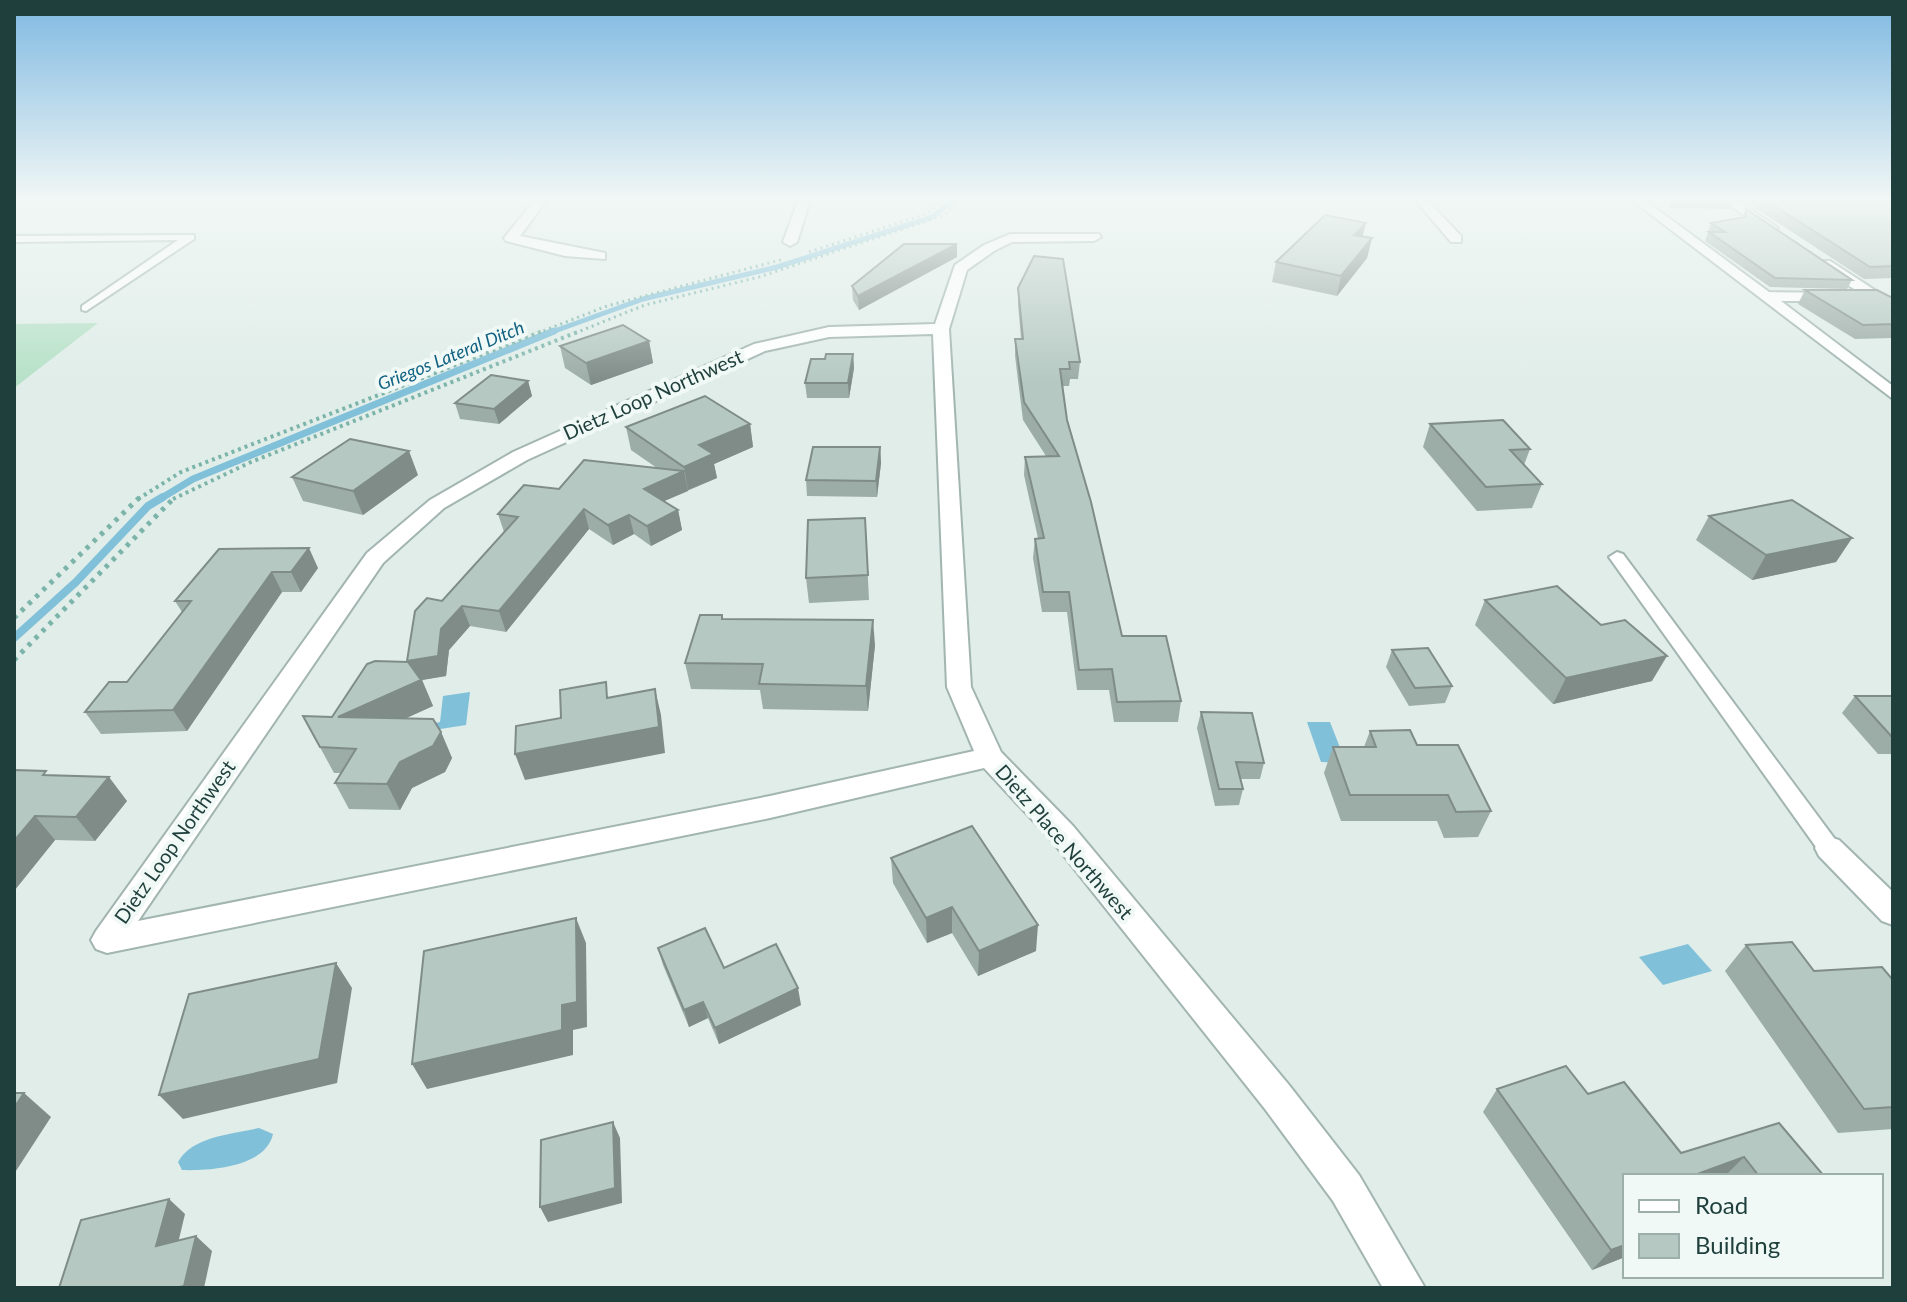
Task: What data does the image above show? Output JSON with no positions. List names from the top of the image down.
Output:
{
  "streets": {
    "street": ["Dietz Loop Northwest", "Dietz Place Northwest"]
  },
  "crossings": [
    ["Dietz Loop Northwest", "Dietz Place Northwest"]
  ],
  "water": ["Griegos Lateral Ditch"],
  "legend": ["Road", "Building"]
}
